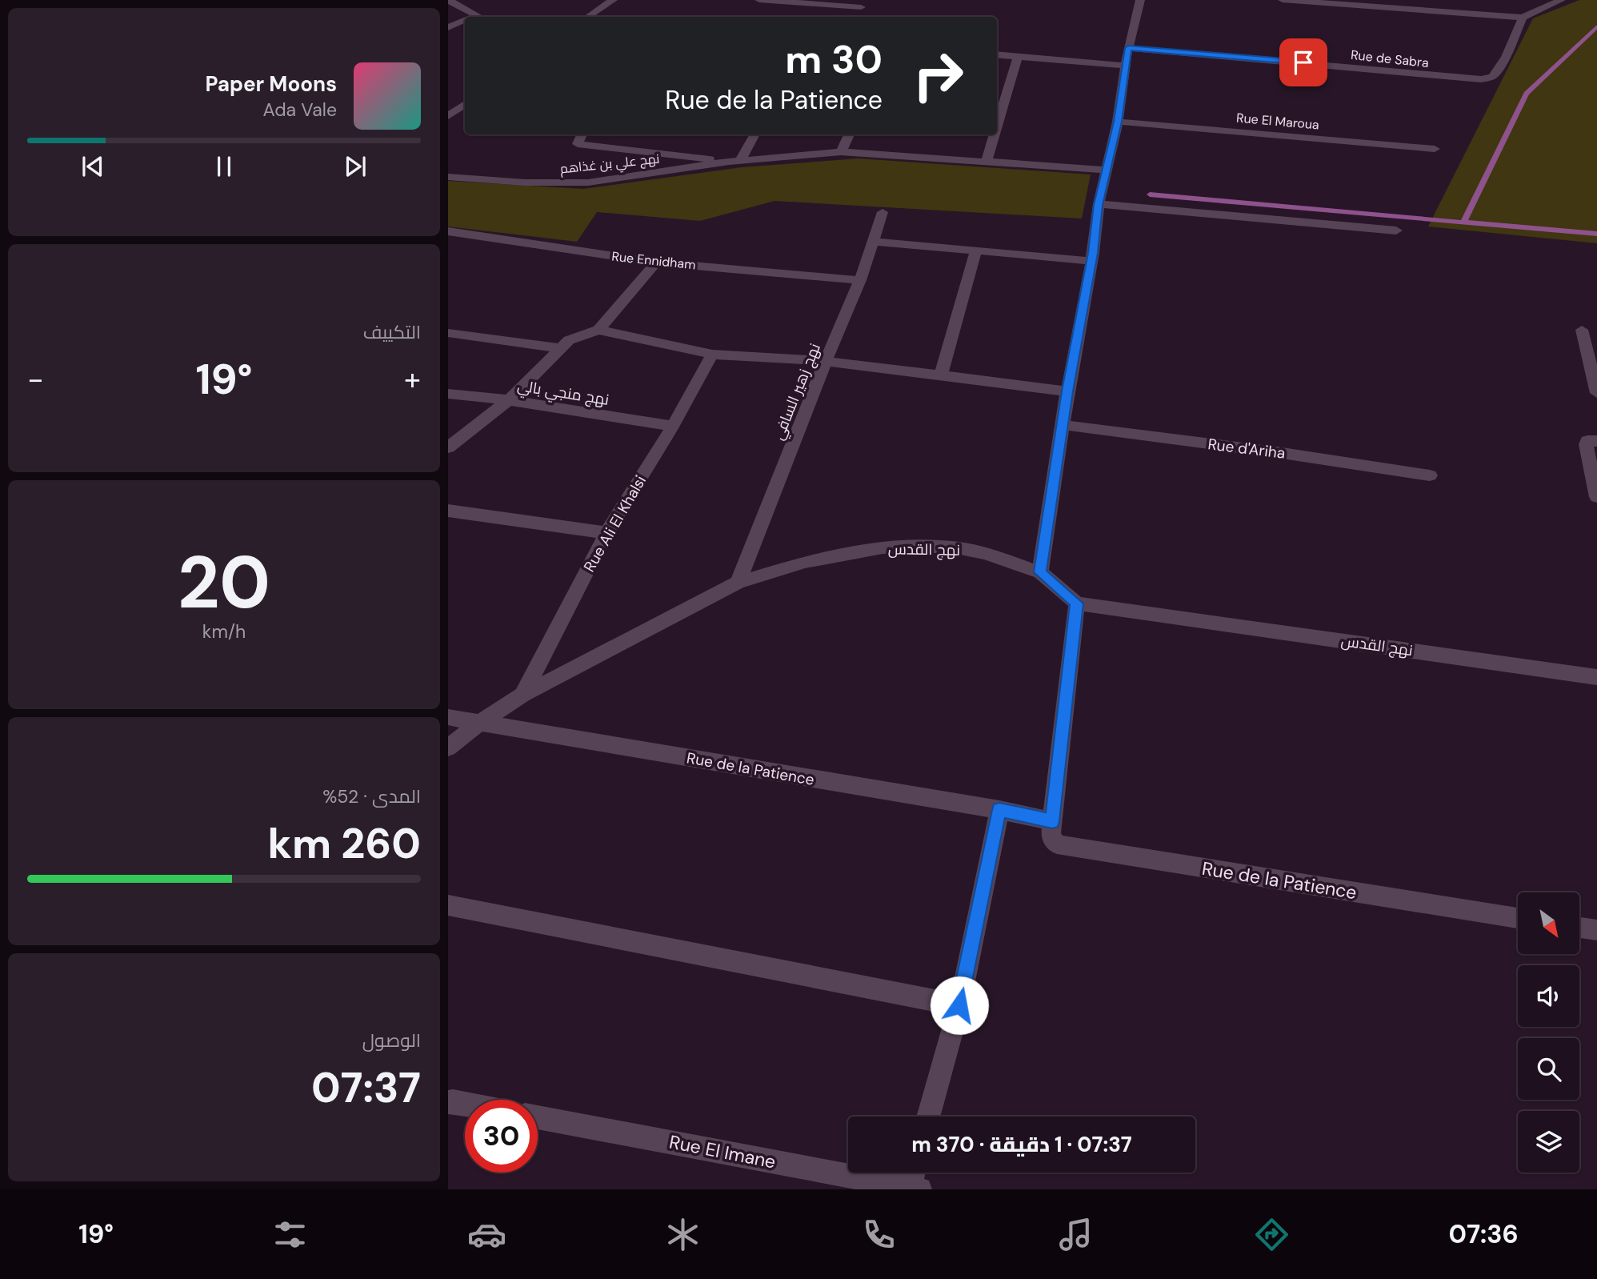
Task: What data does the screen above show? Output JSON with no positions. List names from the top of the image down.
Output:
{
  "streets": {
    "street": [
      "Rue de Sabra",
      "Rue El Maroua",
      "نهج علي بن غذاهم",
      "Rue Ennidham",
      "نهج زهير السافي",
      "نهج منجي بالي",
      "Rue d'Ariha",
      "Rue Ali El Khalsi",
      "نهج القدس",
      "Rue de la Patience",
      "Rue El Imane"
    ]
  },
  "crossings": [
    ["Rue Ennidham", "نهج زهير السافي"],
    ["نهج زهير السافي", "نهج القدس"],
    ["نهج منجي بالي", "Rue Ali El Khalsi"],
    ["Rue Ali El Khalsi", "نهج القدس"],
    ["نهج القدس", "Rue de la Patience"]
  ],
  "north": "bottom right",
  "page": {
    "turn": ["30 m", "Rue de la Patience"],
    "song": ["Paper Moons", "Ada Vale"],
    "tile": [
      "التكييف",
      ["20", "km/h"],
      ["المدى · 52%", "260 km"],
      ["الوصول", "07:37"]
    ],
    "heat": ["−", "19°", "+"],
    "limit": "30",
    "trip": "07:37 · 1 دقيقة · 370 m",
    "tabs": ["07:36", "19°"]
  }
}
